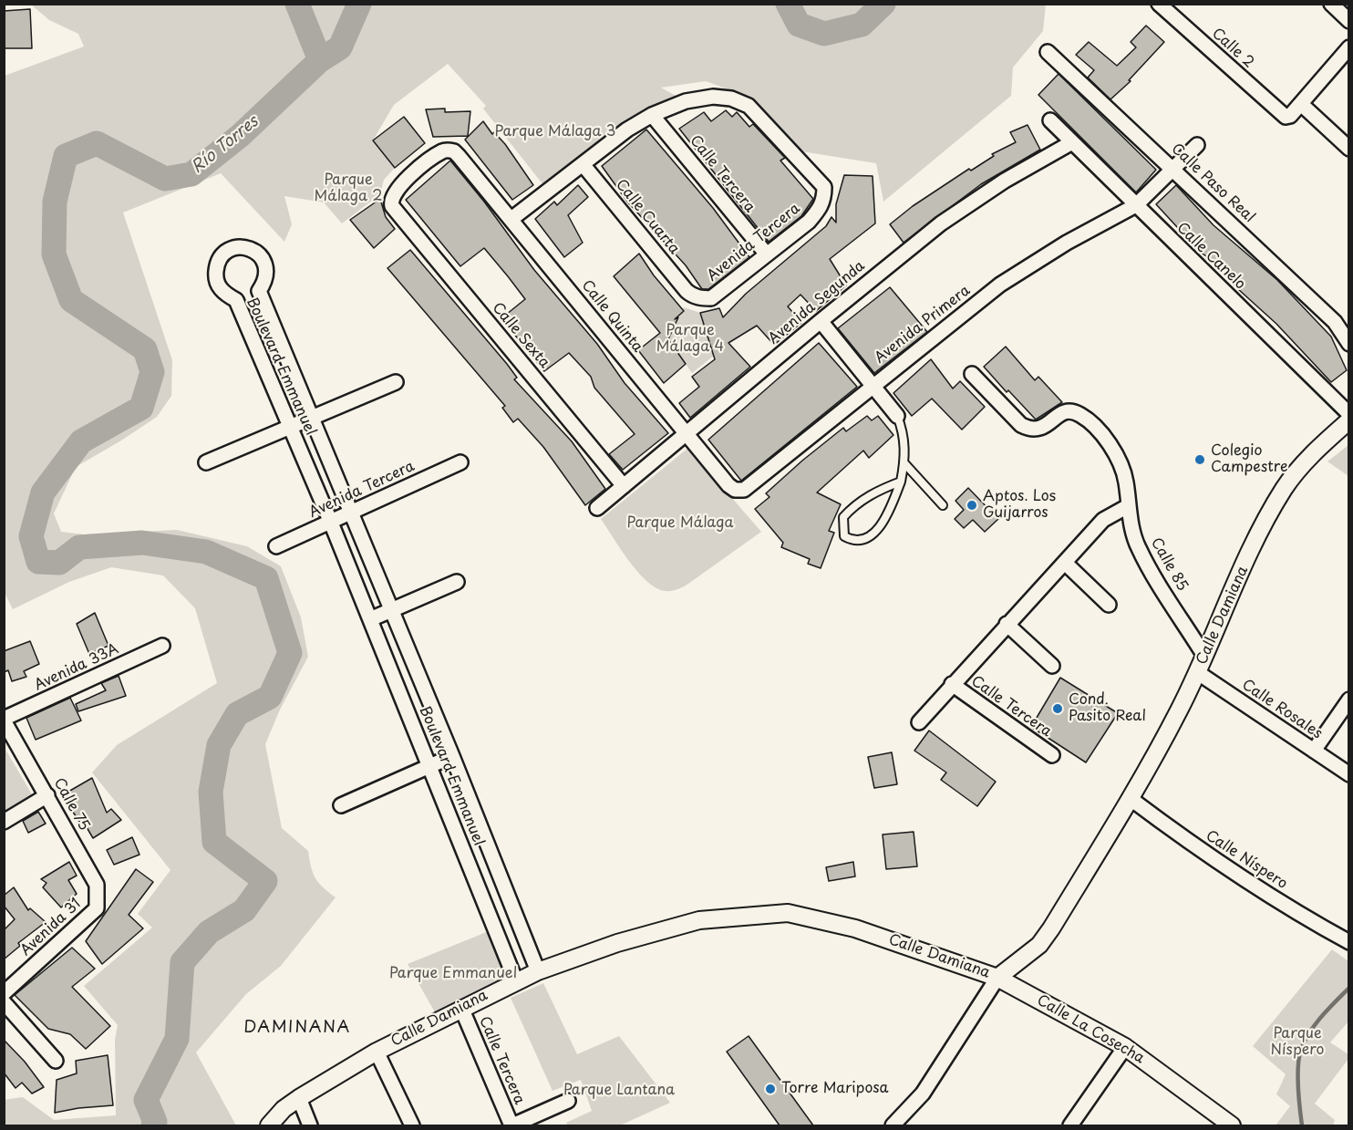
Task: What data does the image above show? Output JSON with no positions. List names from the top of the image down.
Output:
{
  "streets": {
    "street": [
      "Calle 2",
      "Calle Tercera",
      "Calle Paso Real",
      "Calle Cuarta",
      "Avenida Tercera",
      "Calle Canelo",
      "Avenida Segunda",
      "Calle Quinta",
      "Avenida Primera",
      "Calle Sexta",
      "Boulevard Emmanuel",
      "Calle 85",
      "Calle Damiana",
      "Avenida 33A",
      "Calle Rosales",
      "Calle 75",
      "Calle Níspero",
      "Avenida 31",
      "Calle La Cosecha"
    ]
  },
  "crossings": [
    ["Calle Tercera", "Avenida Tercera"],
    ["Calle Tercera", "Calle Damiana"],
    ["Calle Paso Real", "Avenida Primera"],
    ["Calle Cuarta", "Avenida Tercera"],
    ["Avenida Tercera", "Boulevard Emmanuel"],
    ["Calle Canelo", "Avenida Segunda"],
    ["Calle Canelo", "Avenida Primera"],
    ["Avenida Segunda", "Calle Quinta"],
    ["Avenida Segunda", "Calle Sexta"],
    ["Calle Quinta", "Avenida Primera"],
    ["Calle Quinta", "Calle Sexta"],
    ["Boulevard Emmanuel", "Calle Damiana"],
    ["Calle 85", "Calle Damiana"],
    ["Calle Damiana", "Calle Rosales"],
    ["Calle Damiana", "Calle Níspero"],
    ["Calle Damiana", "Calle La Cosecha"],
    ["Avenida 33A", "Calle 75"],
    ["Calle 75", "Avenida 31"]
  ],
  "districts": ["DAMINANA"],
  "water": ["Río Torres"],
  "parks": [
    "Parque Málaga 3",
    "Parque Málaga 2",
    "Parque Málaga 4",
    "Parque Málaga",
    "Parque Emmanuel",
    "Parque Níspero",
    "Parque Lantana"
  ],
  "places": [
    "Colegio Campestre",
    "Aptos. Los Guijarros",
    "Cond. Pasito Real",
    "Torre Mariposa"
  ]
}
